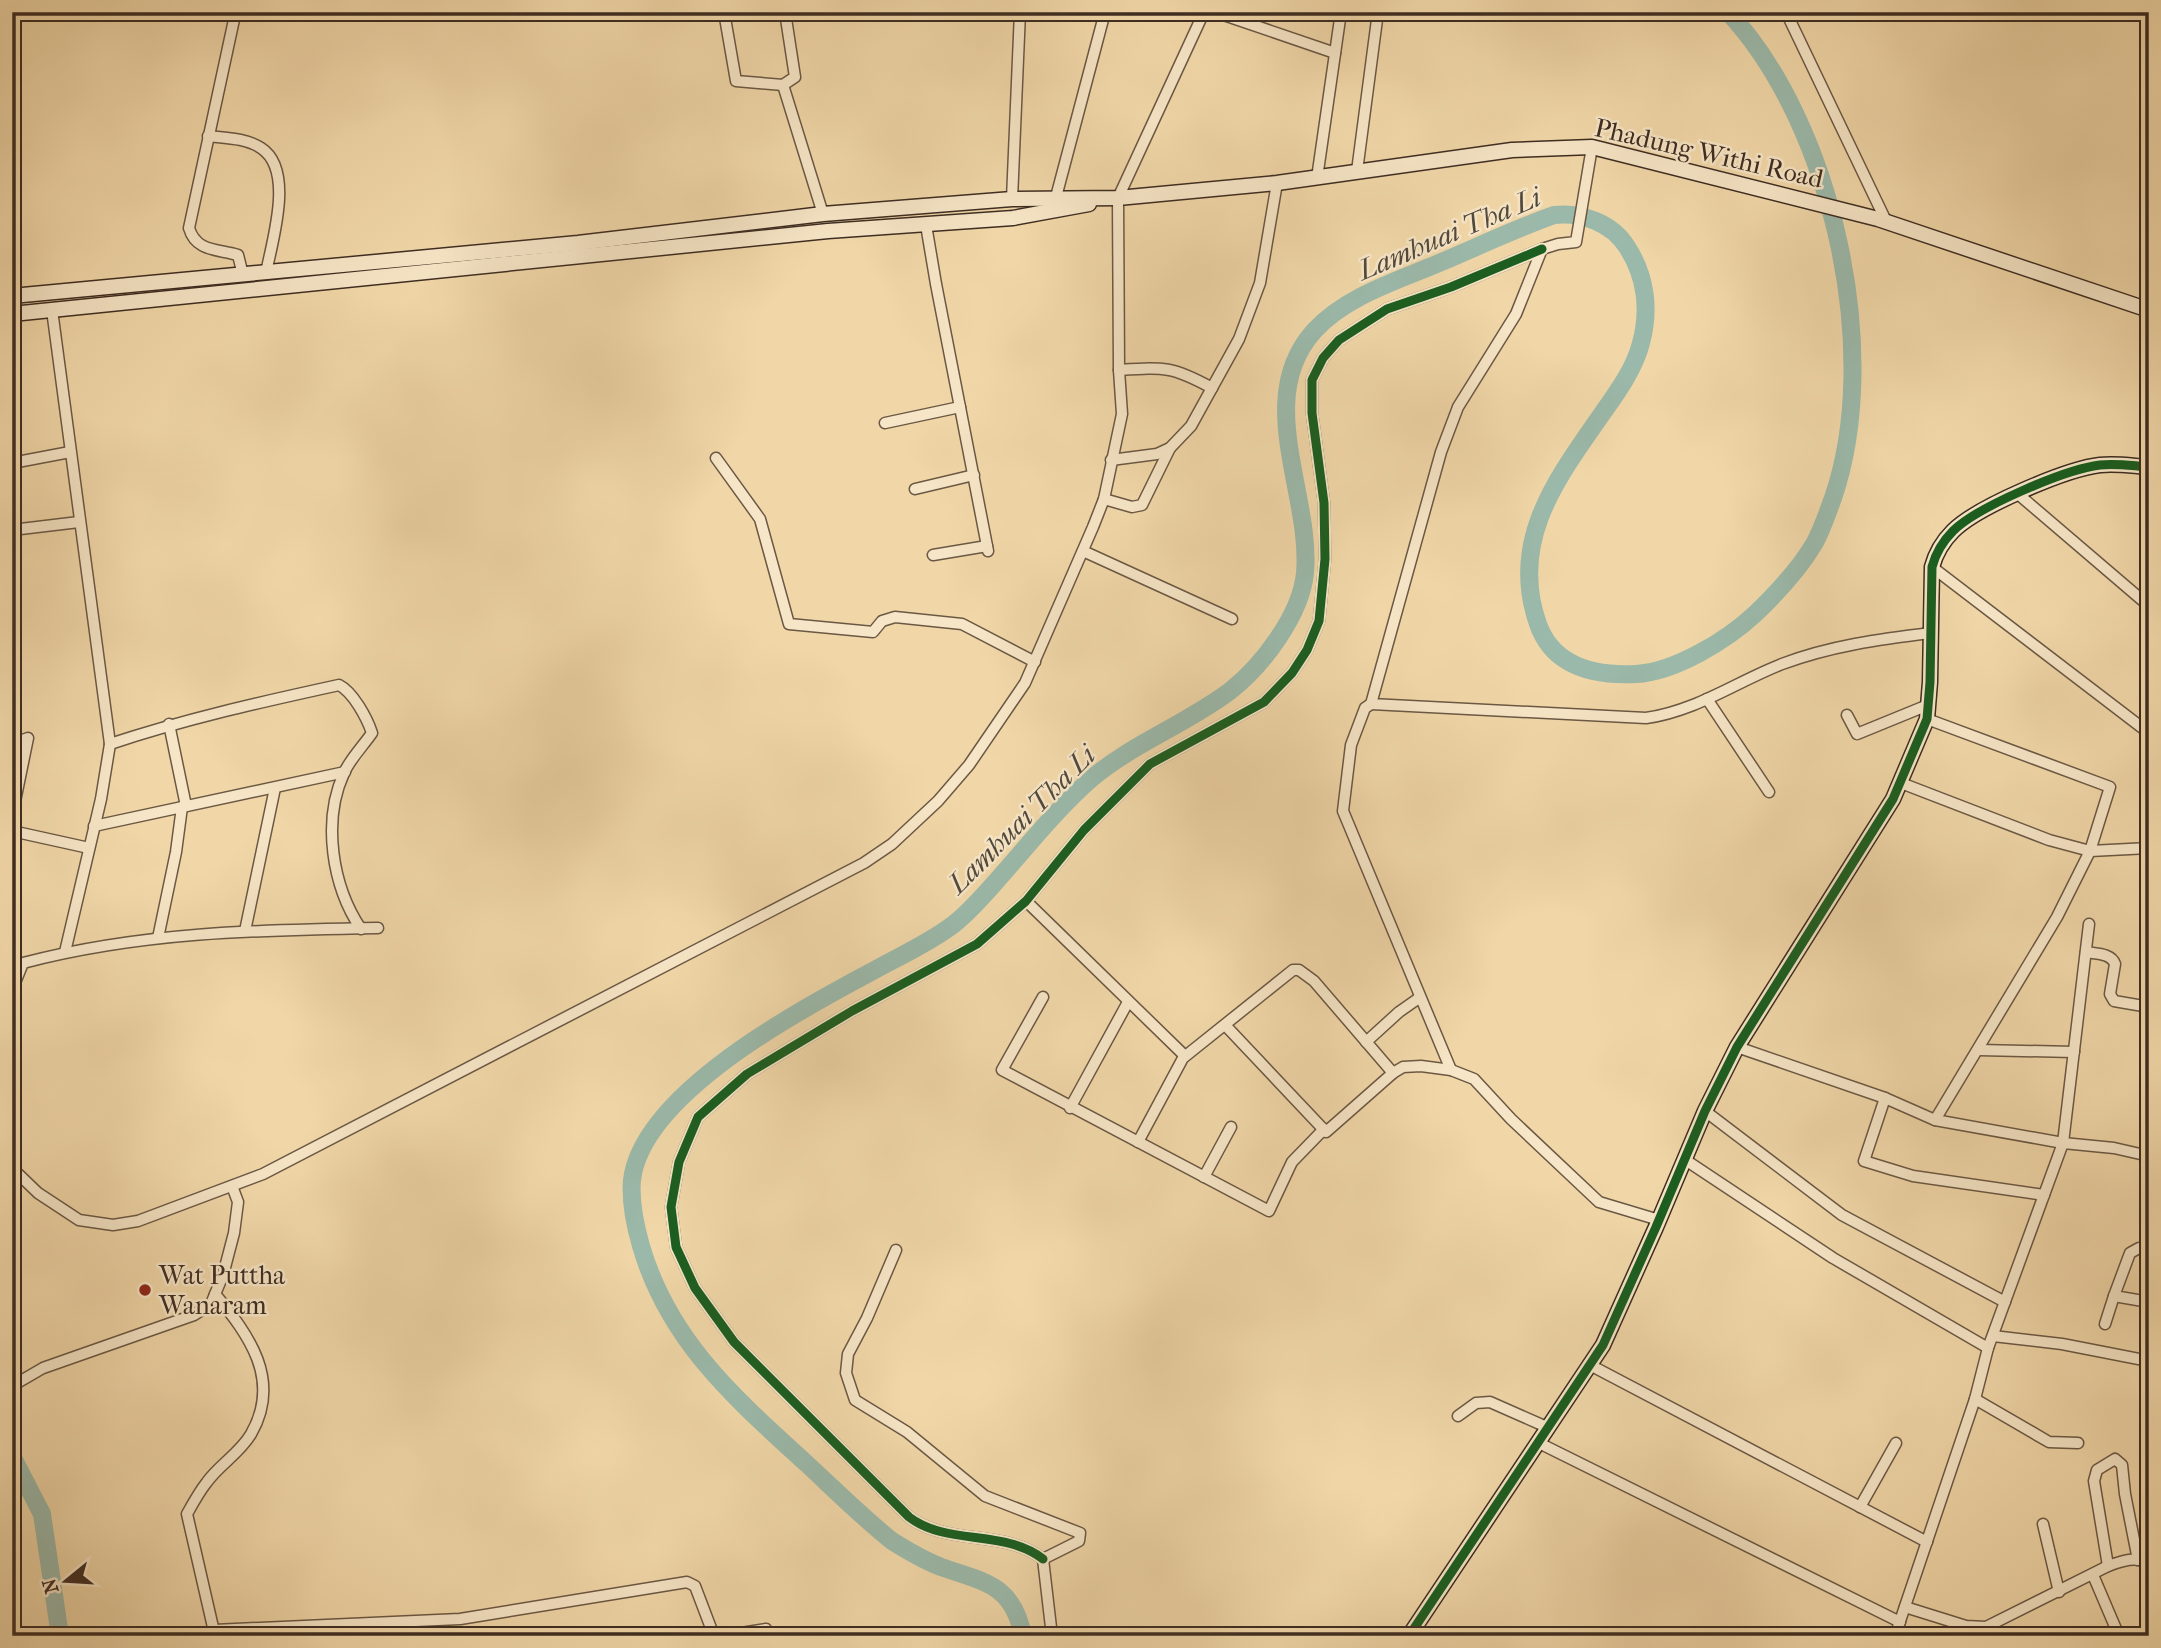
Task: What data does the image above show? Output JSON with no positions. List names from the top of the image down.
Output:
{
  "streets": {
    "main road": ["Phadung Withi Road"]
  },
  "water": ["Lamhuai Tha Li"],
  "places": ["Wat Puttha Wanaram"],
  "north": "left"
}
